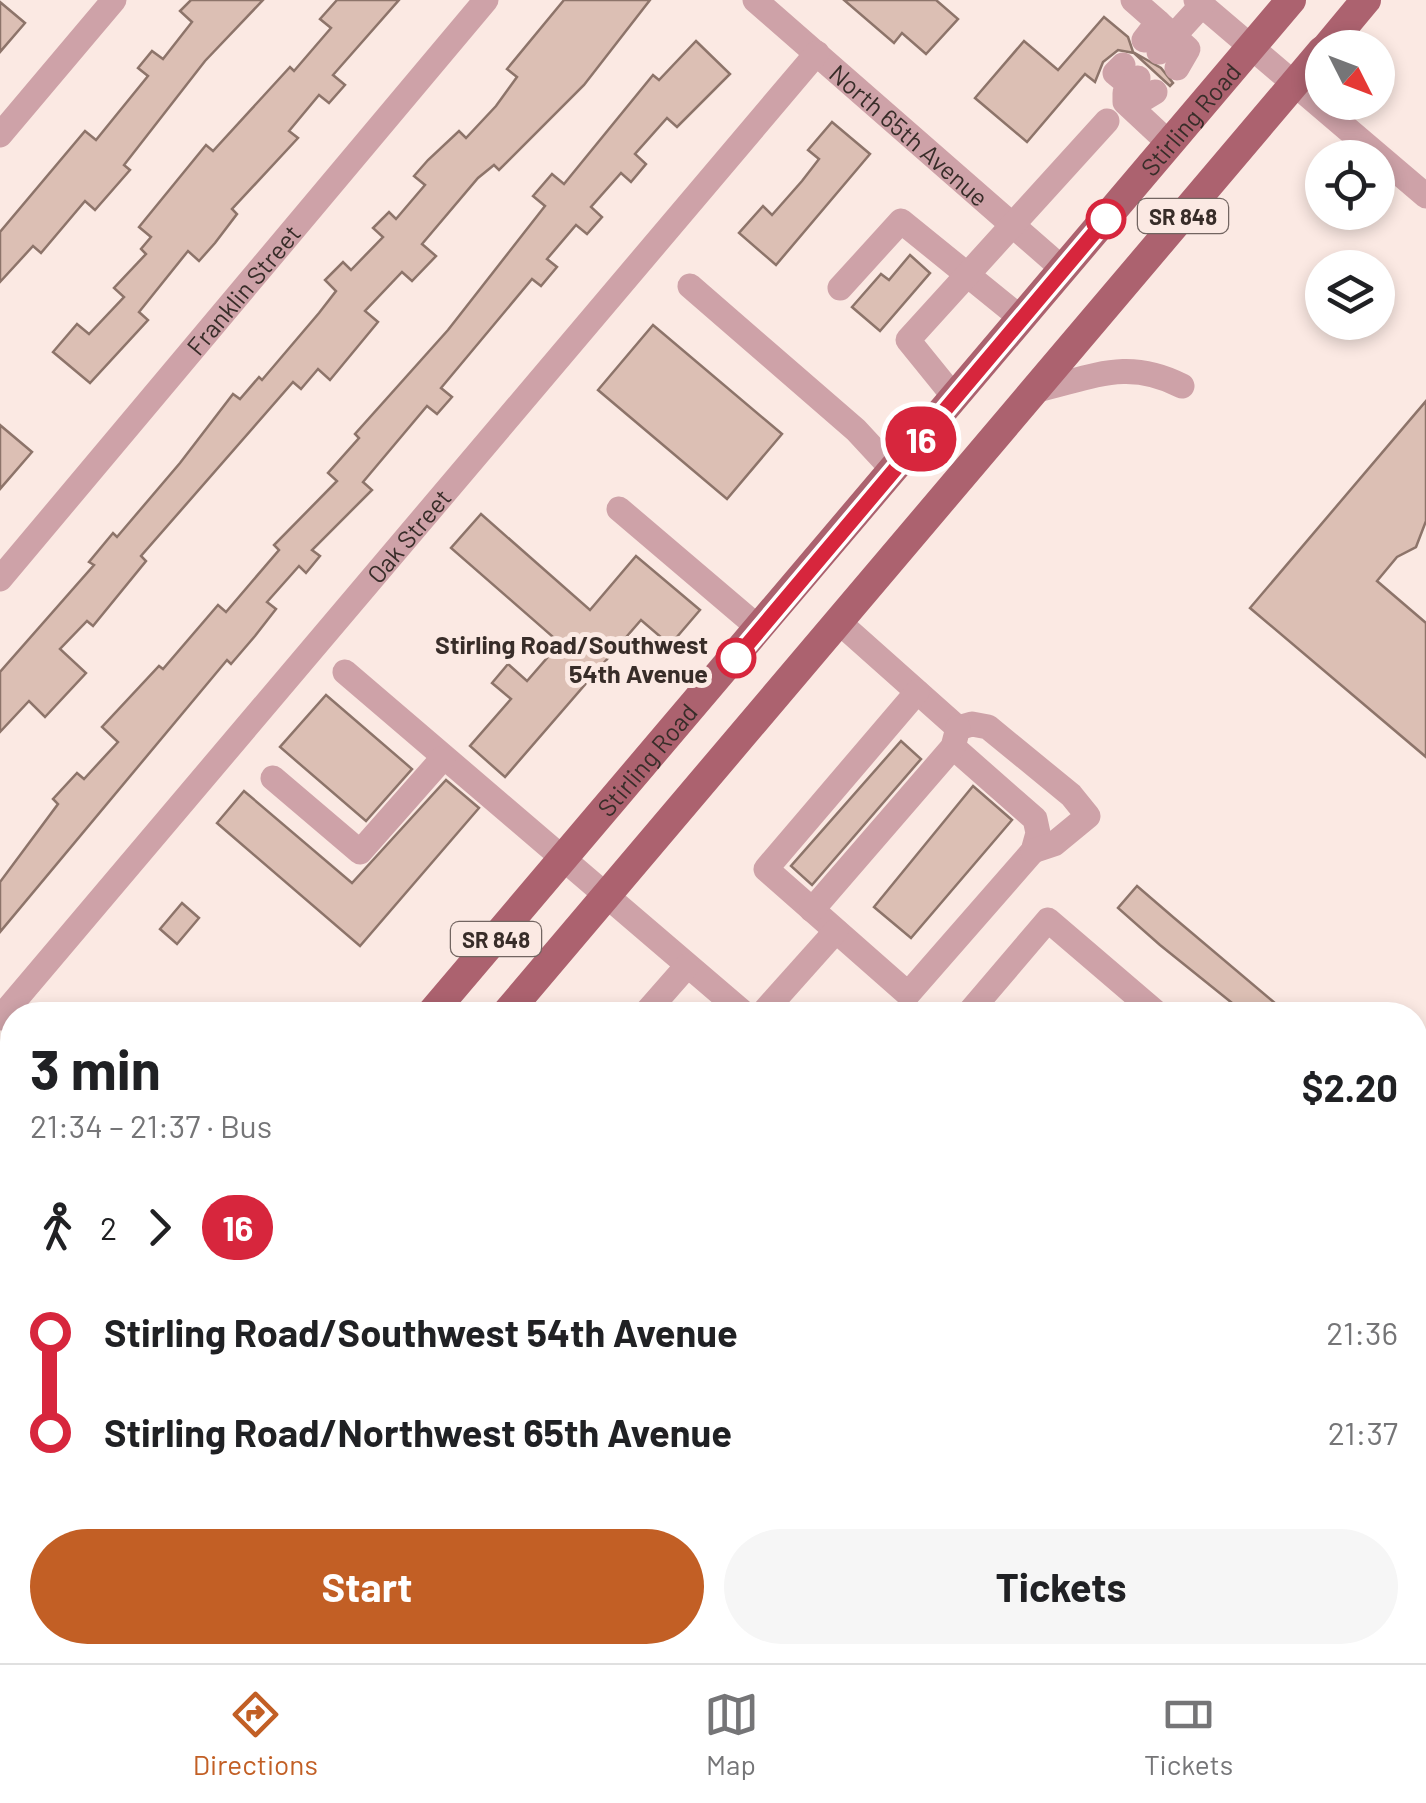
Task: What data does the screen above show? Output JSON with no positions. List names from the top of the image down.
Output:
{
  "streets": {
    "main road": ["Stirling Road", "SR 848"],
    "street": ["North 65th Avenue", "Franklin Street", "Oak Street"]
  },
  "crossings": [
    ["Stirling Road", "North 65th Avenue"],
    ["North 65th Avenue", "Oak Street"]
  ],
  "places": ["Stirling Road/Southwest 54th Avenue"],
  "lines": ["bus line 16"],
  "north": "bottom right",
  "page": {
    "on_map": "16",
    "heading": ["3 min", "21:34 – 21:37 · Bus", "$2.20"],
    "legs": ["2", "16"],
    "list": [
      {
        "name": "Stirling Road/Southwest 54th Avenue",
        "value": "21:36"
      },
      {
        "name": "Stirling Road/Northwest 65th Avenue",
        "value": "21:37"
      }
    ],
    "buttons": ["Start", "Tickets"],
    "tabs": ["Directions", "Map", "Tickets"]
  }
}
